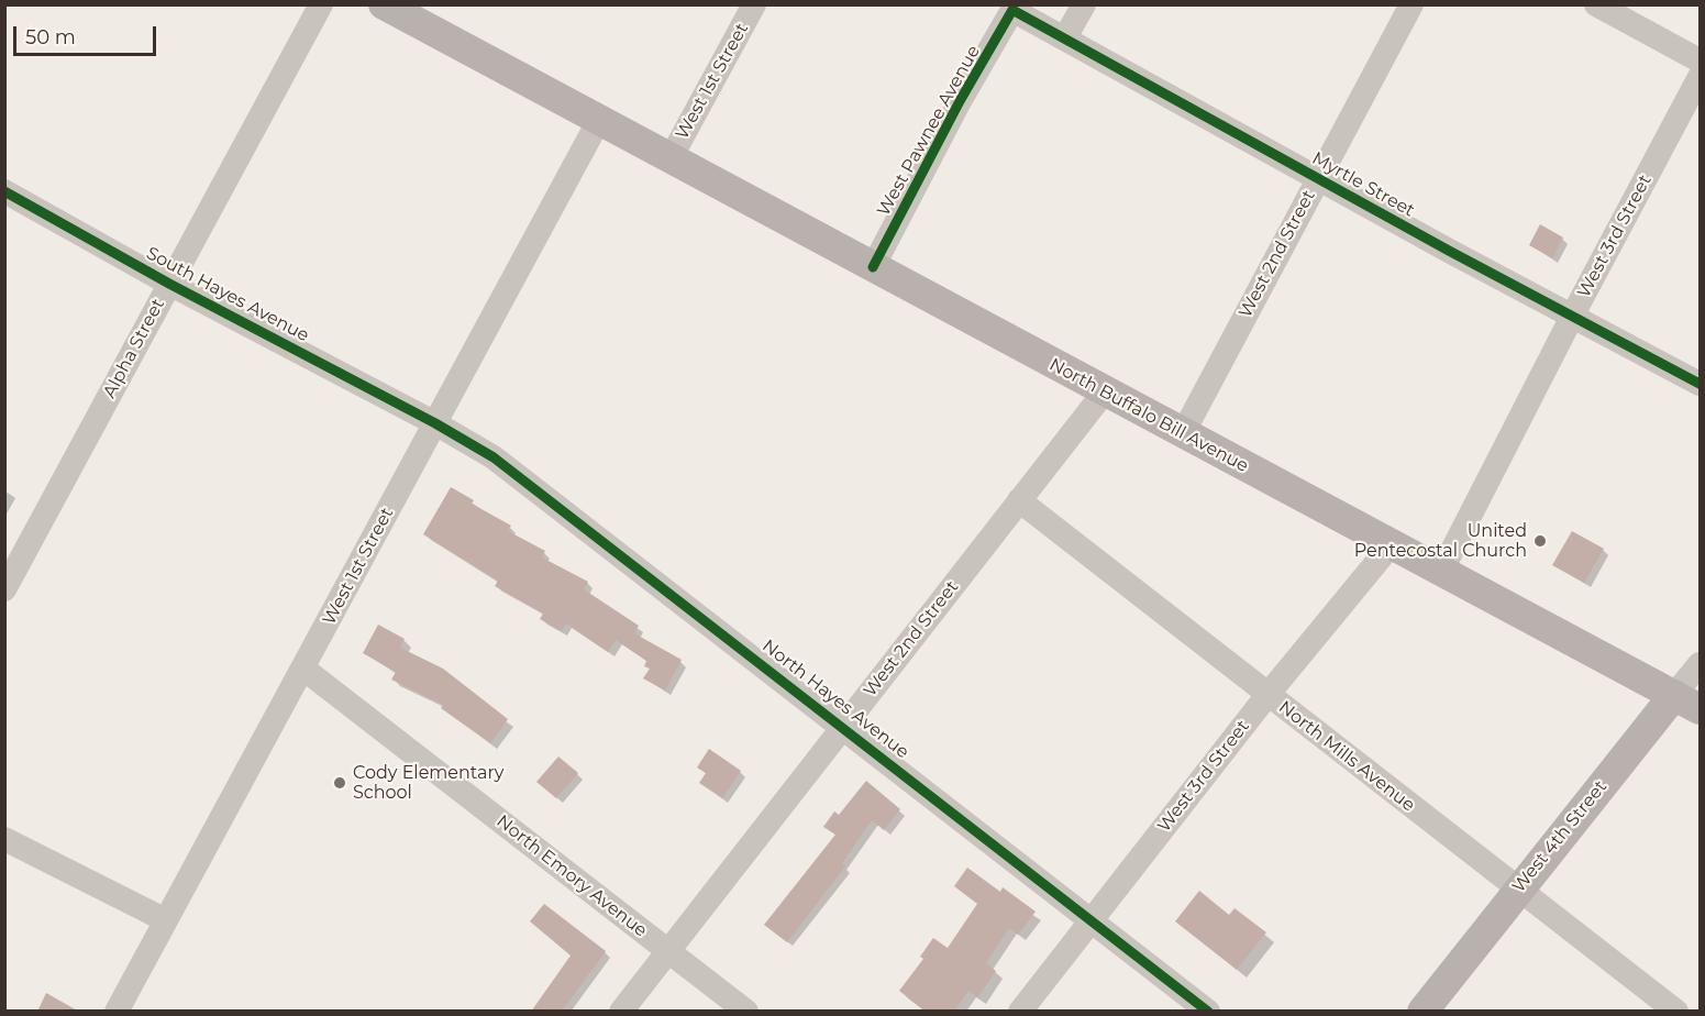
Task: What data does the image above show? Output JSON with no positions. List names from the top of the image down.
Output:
{
  "streets": {
    "main road": ["North Buffalo Bill Avenue", "West 4th Street"],
    "street": [
      "West 1st Street",
      "West Pawnee Avenue",
      "Myrtle Street",
      "West 3rd Street",
      "West 2nd Street",
      "South Hayes Avenue",
      "Alpha Street",
      "North Hayes Avenue",
      "North Mills Avenue",
      "North Emory Avenue"
    ]
  },
  "crossings": [
    ["West 1st Street", "South Hayes Avenue"],
    ["West 1st Street", "North Buffalo Bill Avenue"],
    ["West 1st Street", "North Hayes Avenue"],
    ["West 1st Street", "North Emory Avenue"],
    ["West Pawnee Avenue", "Myrtle Street"],
    ["West Pawnee Avenue", "North Buffalo Bill Avenue"],
    ["Myrtle Street", "West 3rd Street"],
    ["Myrtle Street", "West 2nd Street"],
    ["West 3rd Street", "North Buffalo Bill Avenue"],
    ["West 3rd Street", "North Hayes Avenue"],
    ["West 3rd Street", "North Mills Avenue"],
    ["West 2nd Street", "North Buffalo Bill Avenue"],
    ["West 2nd Street", "North Hayes Avenue"],
    ["West 2nd Street", "North Mills Avenue"],
    ["West 2nd Street", "North Emory Avenue"],
    ["South Hayes Avenue", "Alpha Street"],
    ["South Hayes Avenue", "North Hayes Avenue"],
    ["North Buffalo Bill Avenue", "West 4th Street"],
    ["North Mills Avenue", "West 4th Street"]
  ],
  "places": ["United Pentecostal Church", "Cody Elementary School"],
  "scale_bar": "50 m"
}
